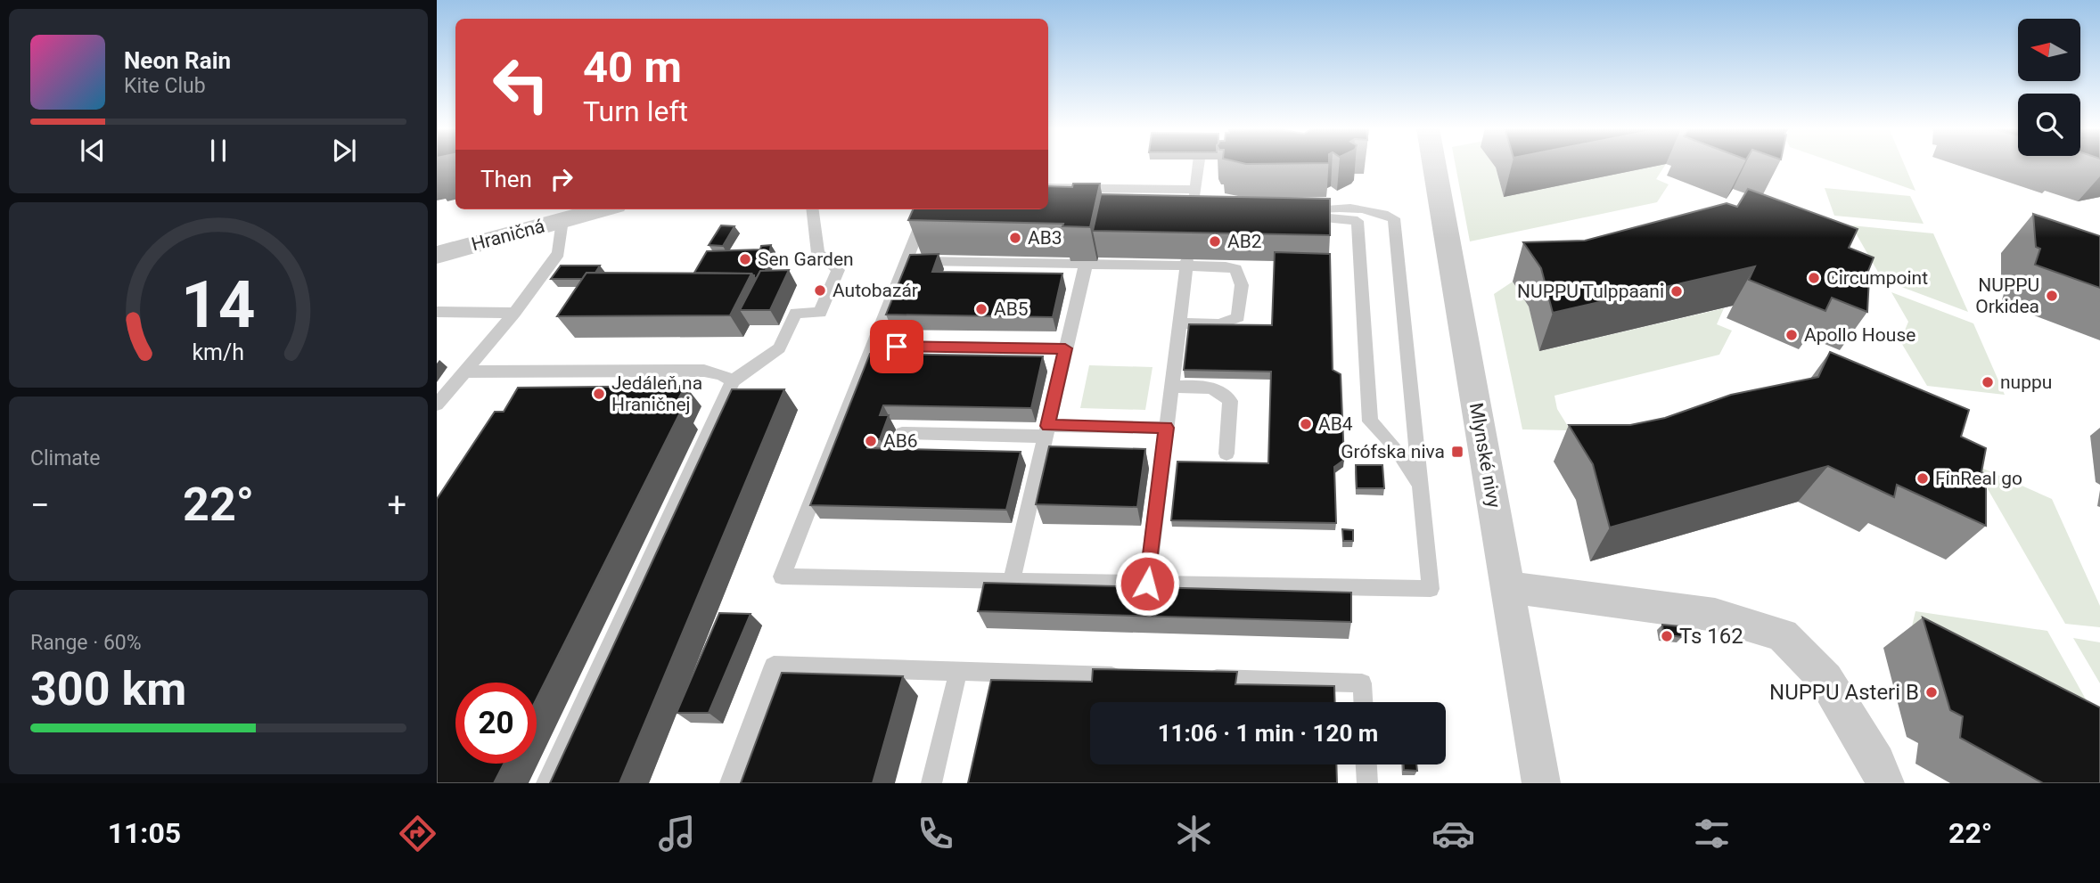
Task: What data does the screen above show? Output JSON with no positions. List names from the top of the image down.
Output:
{
  "streets": {
    "street": ["Hraničná", "Mlynské nivy"]
  },
  "places": {
    "other": [
      "AB3",
      "AB2",
      "Sen Garden",
      "Circumpoint",
      "Autobazár",
      "NUPPU Tulppaani",
      "NUPPU Orkidea",
      "AB5",
      "Apollo House",
      "nuppu",
      "Jedáleň na Hraničnej",
      "AB4",
      "AB6",
      "FinReal go",
      "Ts 162",
      "NUPPU Asteri B"
    ],
    "transit": ["Grófska niva"]
  },
  "north": "left",
  "page": {
    "turn": ["40 m", "Turn left"],
    "song": ["Neon Rain", "Kite Club"],
    "then": "Then",
    "tile": [
      "Climate",
      ["Range · 60%", "300 km"]
    ],
    "heat": ["−", "22°", "+"],
    "limit": "20",
    "trip": "11:06 · 1 min · 120 m",
    "tabs": ["11:05", "22°"],
    "gauge": ["14", "km/h"]
  }
}
